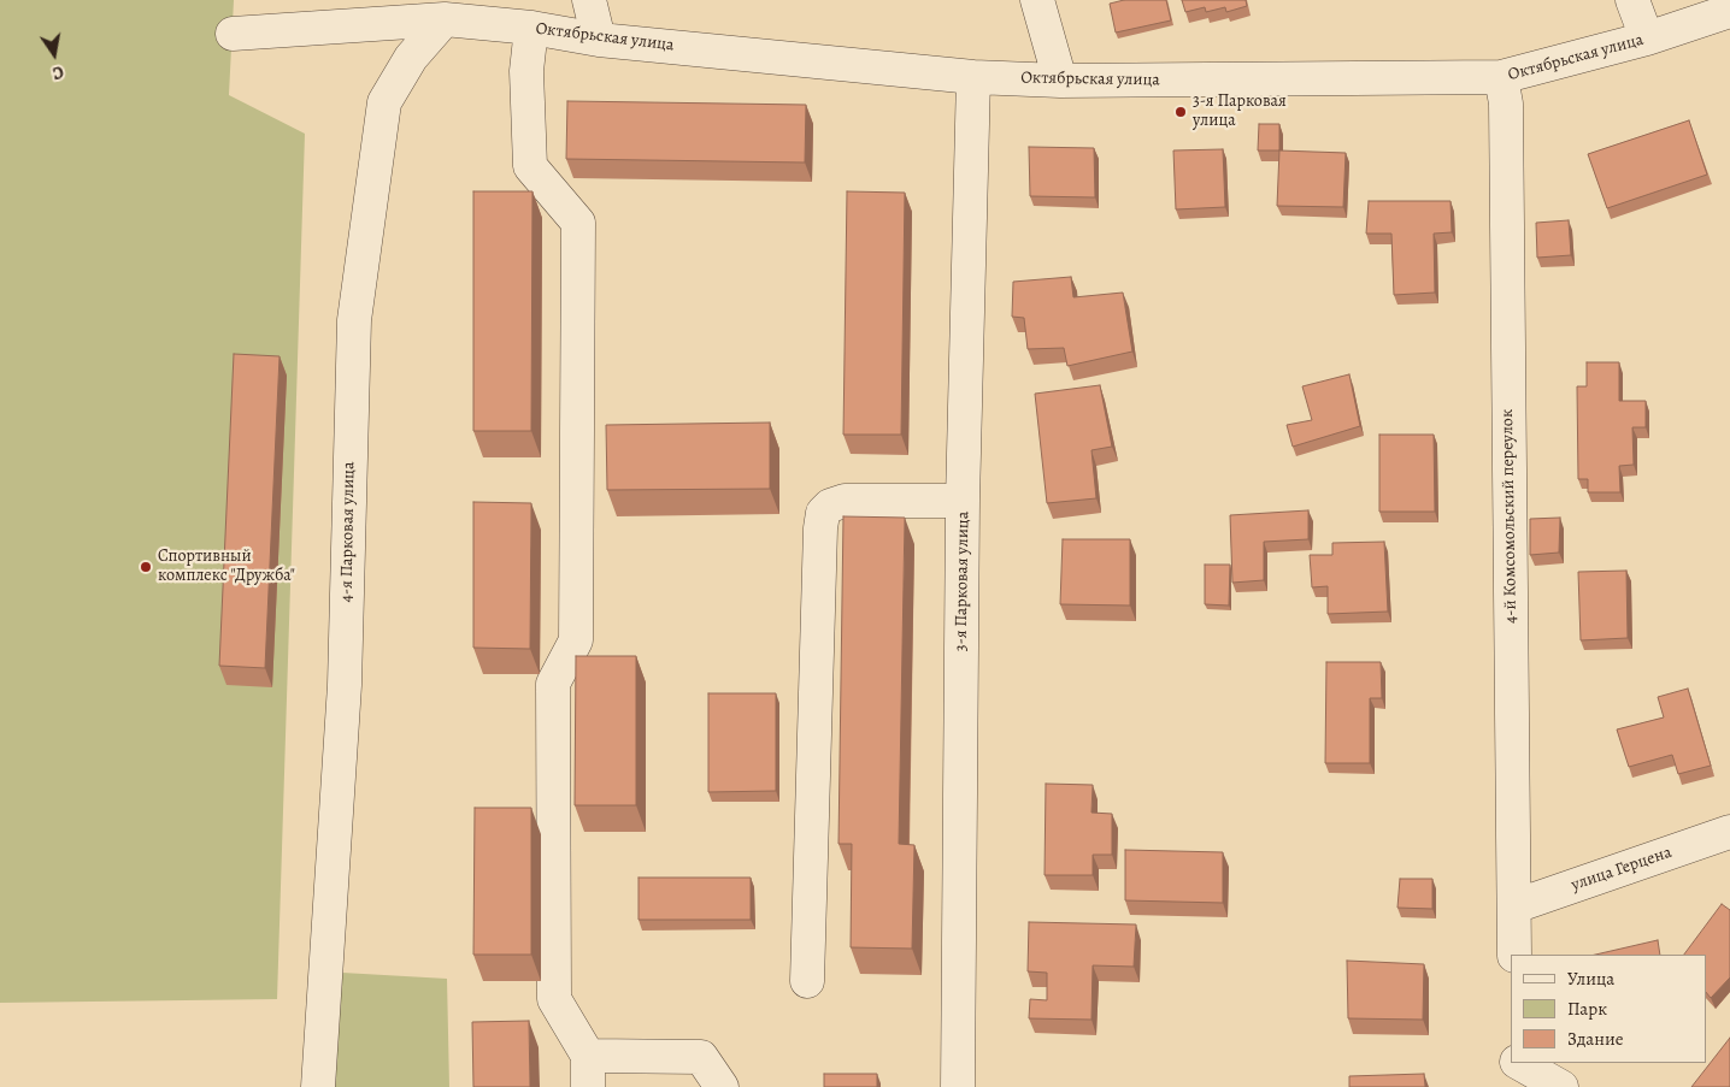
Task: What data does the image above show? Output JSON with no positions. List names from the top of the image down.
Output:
{
  "streets": {
    "street": [
      "Октябрьская улица",
      "4-й Комсомольский переулок",
      "4-я Парковая улица",
      "3-я Парковая улица",
      "улица Герцена"
    ]
  },
  "crossings": [
    ["Октябрьская улица", "4-й Комсомольский переулок"],
    ["Октябрьская улица", "4-я Парковая улица"],
    ["Октябрьская улица", "3-я Парковая улица"],
    ["4-й Комсомольский переулок", "улица Герцена"]
  ],
  "places": ["3-я Парковая улица", "Спортивный комплекс \"Дружба\""],
  "legend": ["Улица", "Парк", "Здание"],
  "north": "bottom"
}
